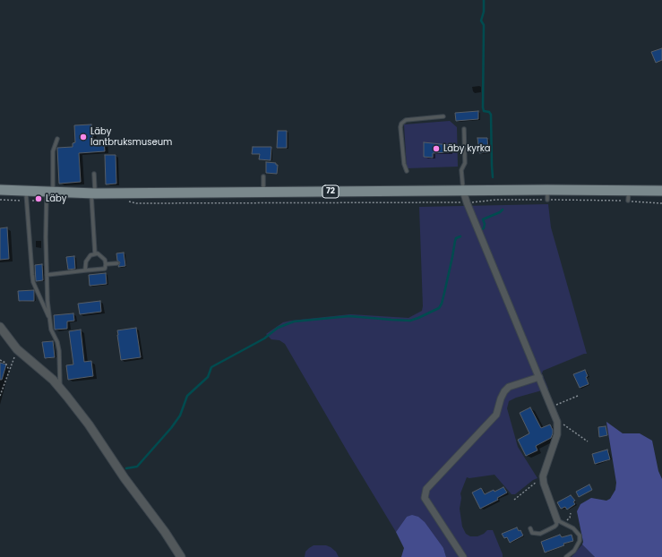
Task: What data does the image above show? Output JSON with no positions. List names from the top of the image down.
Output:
{
  "streets": {
    "main road": ["72"]
  },
  "places": ["Läby lantbruksmuseum", "Läby kyrka", "Läby"]
}
